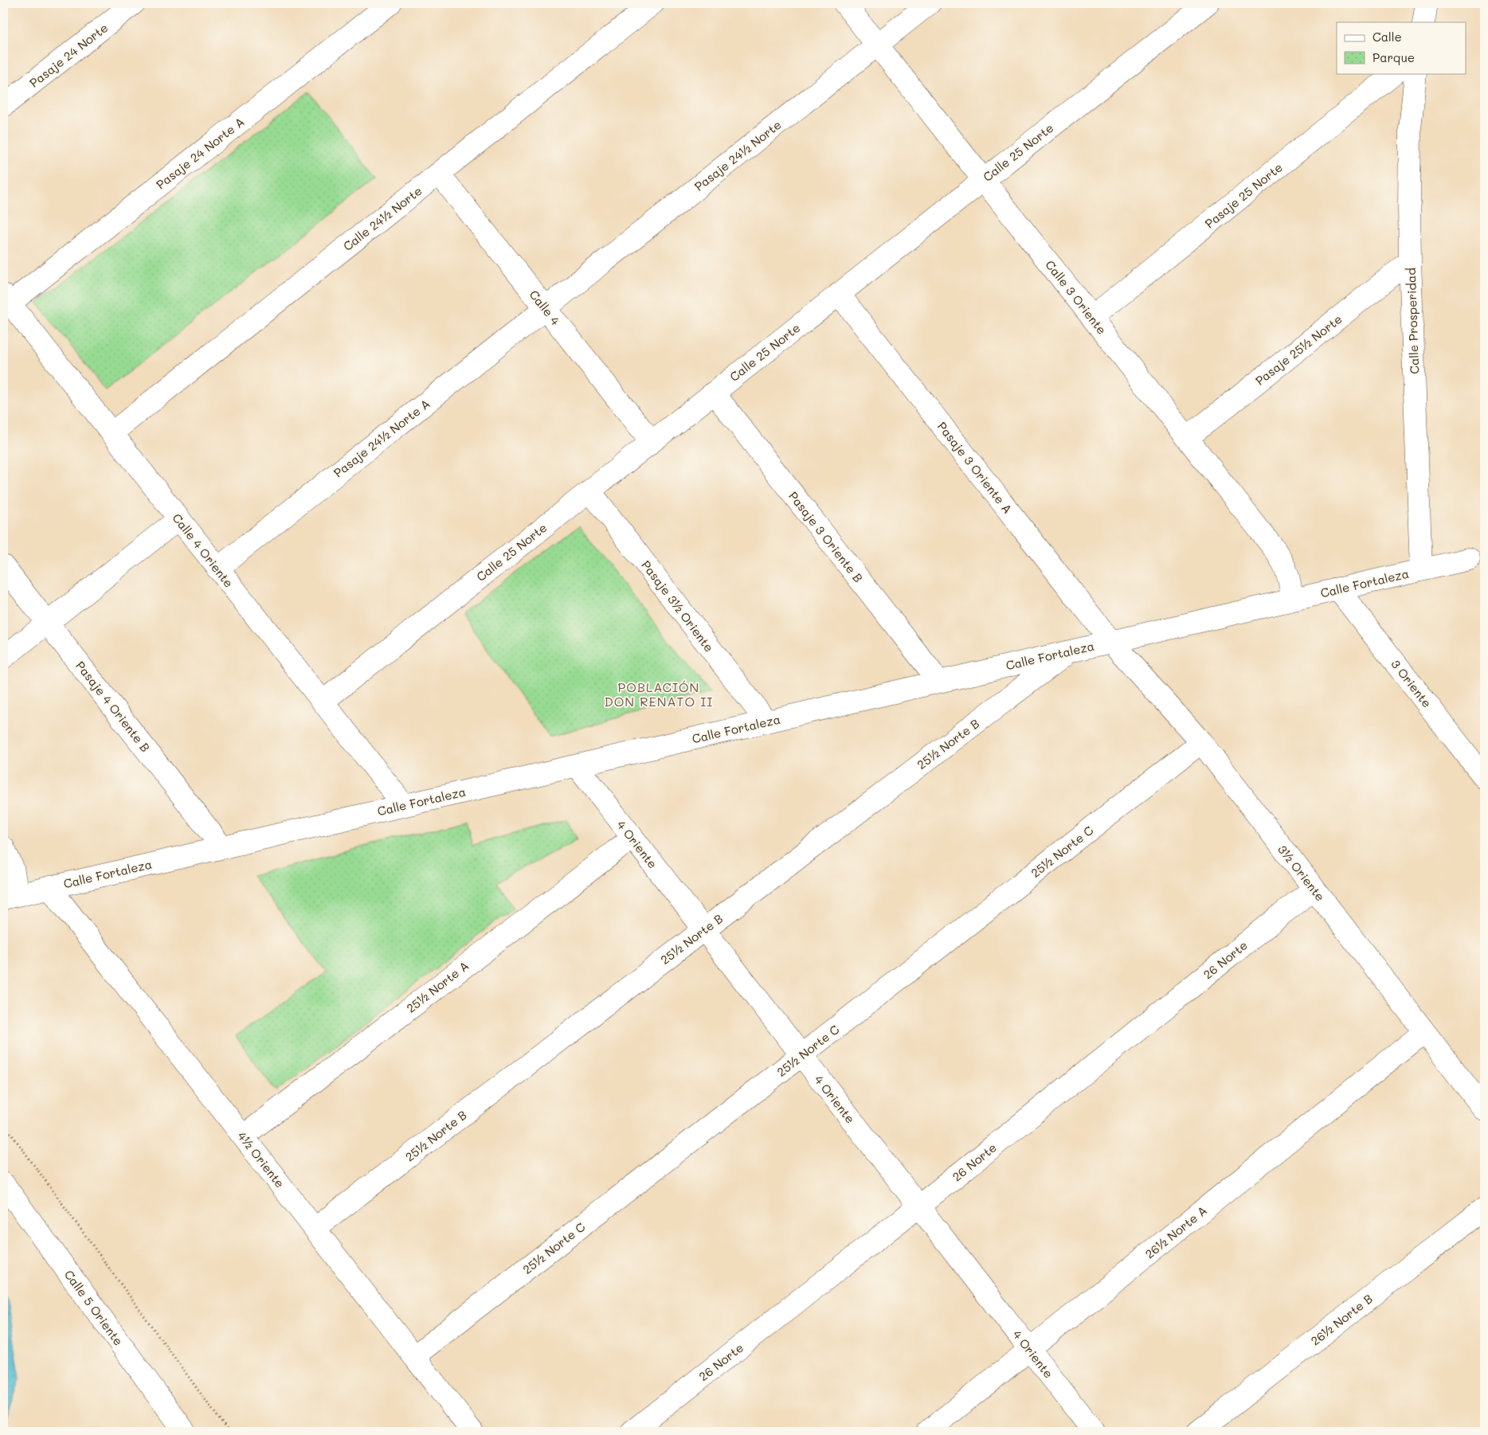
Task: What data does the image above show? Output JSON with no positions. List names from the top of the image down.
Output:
{
  "streets": {
    "street": [
      "Pasaje 24 Norte",
      "Calle 25 Norte",
      "Pasaje 24 Norte A",
      "Pasaje 24½ Norte",
      "Pasaje 25 Norte",
      "Calle 24½ Norte",
      "Calle 3 Oriente",
      "Calle 4",
      "Calle Prosperidad",
      "Pasaje 25½ Norte",
      "Pasaje 24½ Norte A",
      "Pasaje 3 Oriente A",
      "Pasaje 3 Oriente B",
      "Calle 4 Oriente",
      "Calle Fortaleza",
      "Pasaje 3½ Oriente",
      "3 Oriente",
      "Pasaje 4 Oriente B",
      "25½ Norte B",
      "4 Oriente",
      "25½ Norte C",
      "3½ Oriente",
      "26 Norte",
      "25½ Norte A",
      "4½ Oriente",
      "26½ Norte A",
      "Calle 5 Oriente",
      "26½ Norte B"
    ]
  },
  "crossings": [
    ["Calle 25 Norte", "Calle 3 Oriente"],
    ["Calle 25 Norte", "Calle 4"],
    ["Calle 25 Norte", "Pasaje 3 Oriente A"],
    ["Calle 25 Norte", "Pasaje 3 Oriente B"],
    ["Calle 25 Norte", "Calle 4 Oriente"],
    ["Calle 25 Norte", "Pasaje 3½ Oriente"],
    ["Pasaje 24 Norte A", "Calle 4 Oriente"],
    ["Pasaje 24½ Norte", "Calle 3 Oriente"],
    ["Pasaje 24½ Norte", "Calle 4"],
    ["Pasaje 24½ Norte", "Pasaje 24½ Norte A"],
    ["Pasaje 25 Norte", "Calle 3 Oriente"],
    ["Calle 24½ Norte", "Calle 4"],
    ["Calle 24½ Norte", "Calle 4 Oriente"],
    ["Calle 3 Oriente", "Pasaje 25½ Norte"],
    ["Calle 3 Oriente", "Calle Fortaleza"],
    ["Calle 4", "Pasaje 24½ Norte A"],
    ["Calle Prosperidad", "Pasaje 25½ Norte"],
    ["Calle Prosperidad", "Calle Fortaleza"],
    ["Pasaje 24½ Norte A", "Calle 4 Oriente"],
    ["Pasaje 3 Oriente A", "Calle Fortaleza"],
    ["Pasaje 3 Oriente A", "3½ Oriente"],
    ["Pasaje 3 Oriente B", "Calle Fortaleza"],
    ["Calle 4 Oriente", "Calle Fortaleza"],
    ["Calle Fortaleza", "Pasaje 3½ Oriente"],
    ["Calle Fortaleza", "3 Oriente"],
    ["Calle Fortaleza", "Pasaje 4 Oriente B"],
    ["Calle Fortaleza", "25½ Norte B"],
    ["Calle Fortaleza", "4 Oriente"],
    ["Calle Fortaleza", "3½ Oriente"],
    ["Calle Fortaleza", "4½ Oriente"],
    ["25½ Norte B", "4 Oriente"],
    ["25½ Norte B", "4½ Oriente"],
    ["4 Oriente", "25½ Norte C"],
    ["4 Oriente", "26 Norte"],
    ["4 Oriente", "25½ Norte A"],
    ["4 Oriente", "26½ Norte A"],
    ["25½ Norte C", "3½ Oriente"],
    ["25½ Norte C", "4½ Oriente"],
    ["3½ Oriente", "26 Norte"],
    ["3½ Oriente", "26½ Norte A"],
    ["25½ Norte A", "4½ Oriente"]
  ],
  "districts": ["POBLACIÓN DON RENATO II"],
  "legend": ["Calle", "Parque"]
}
